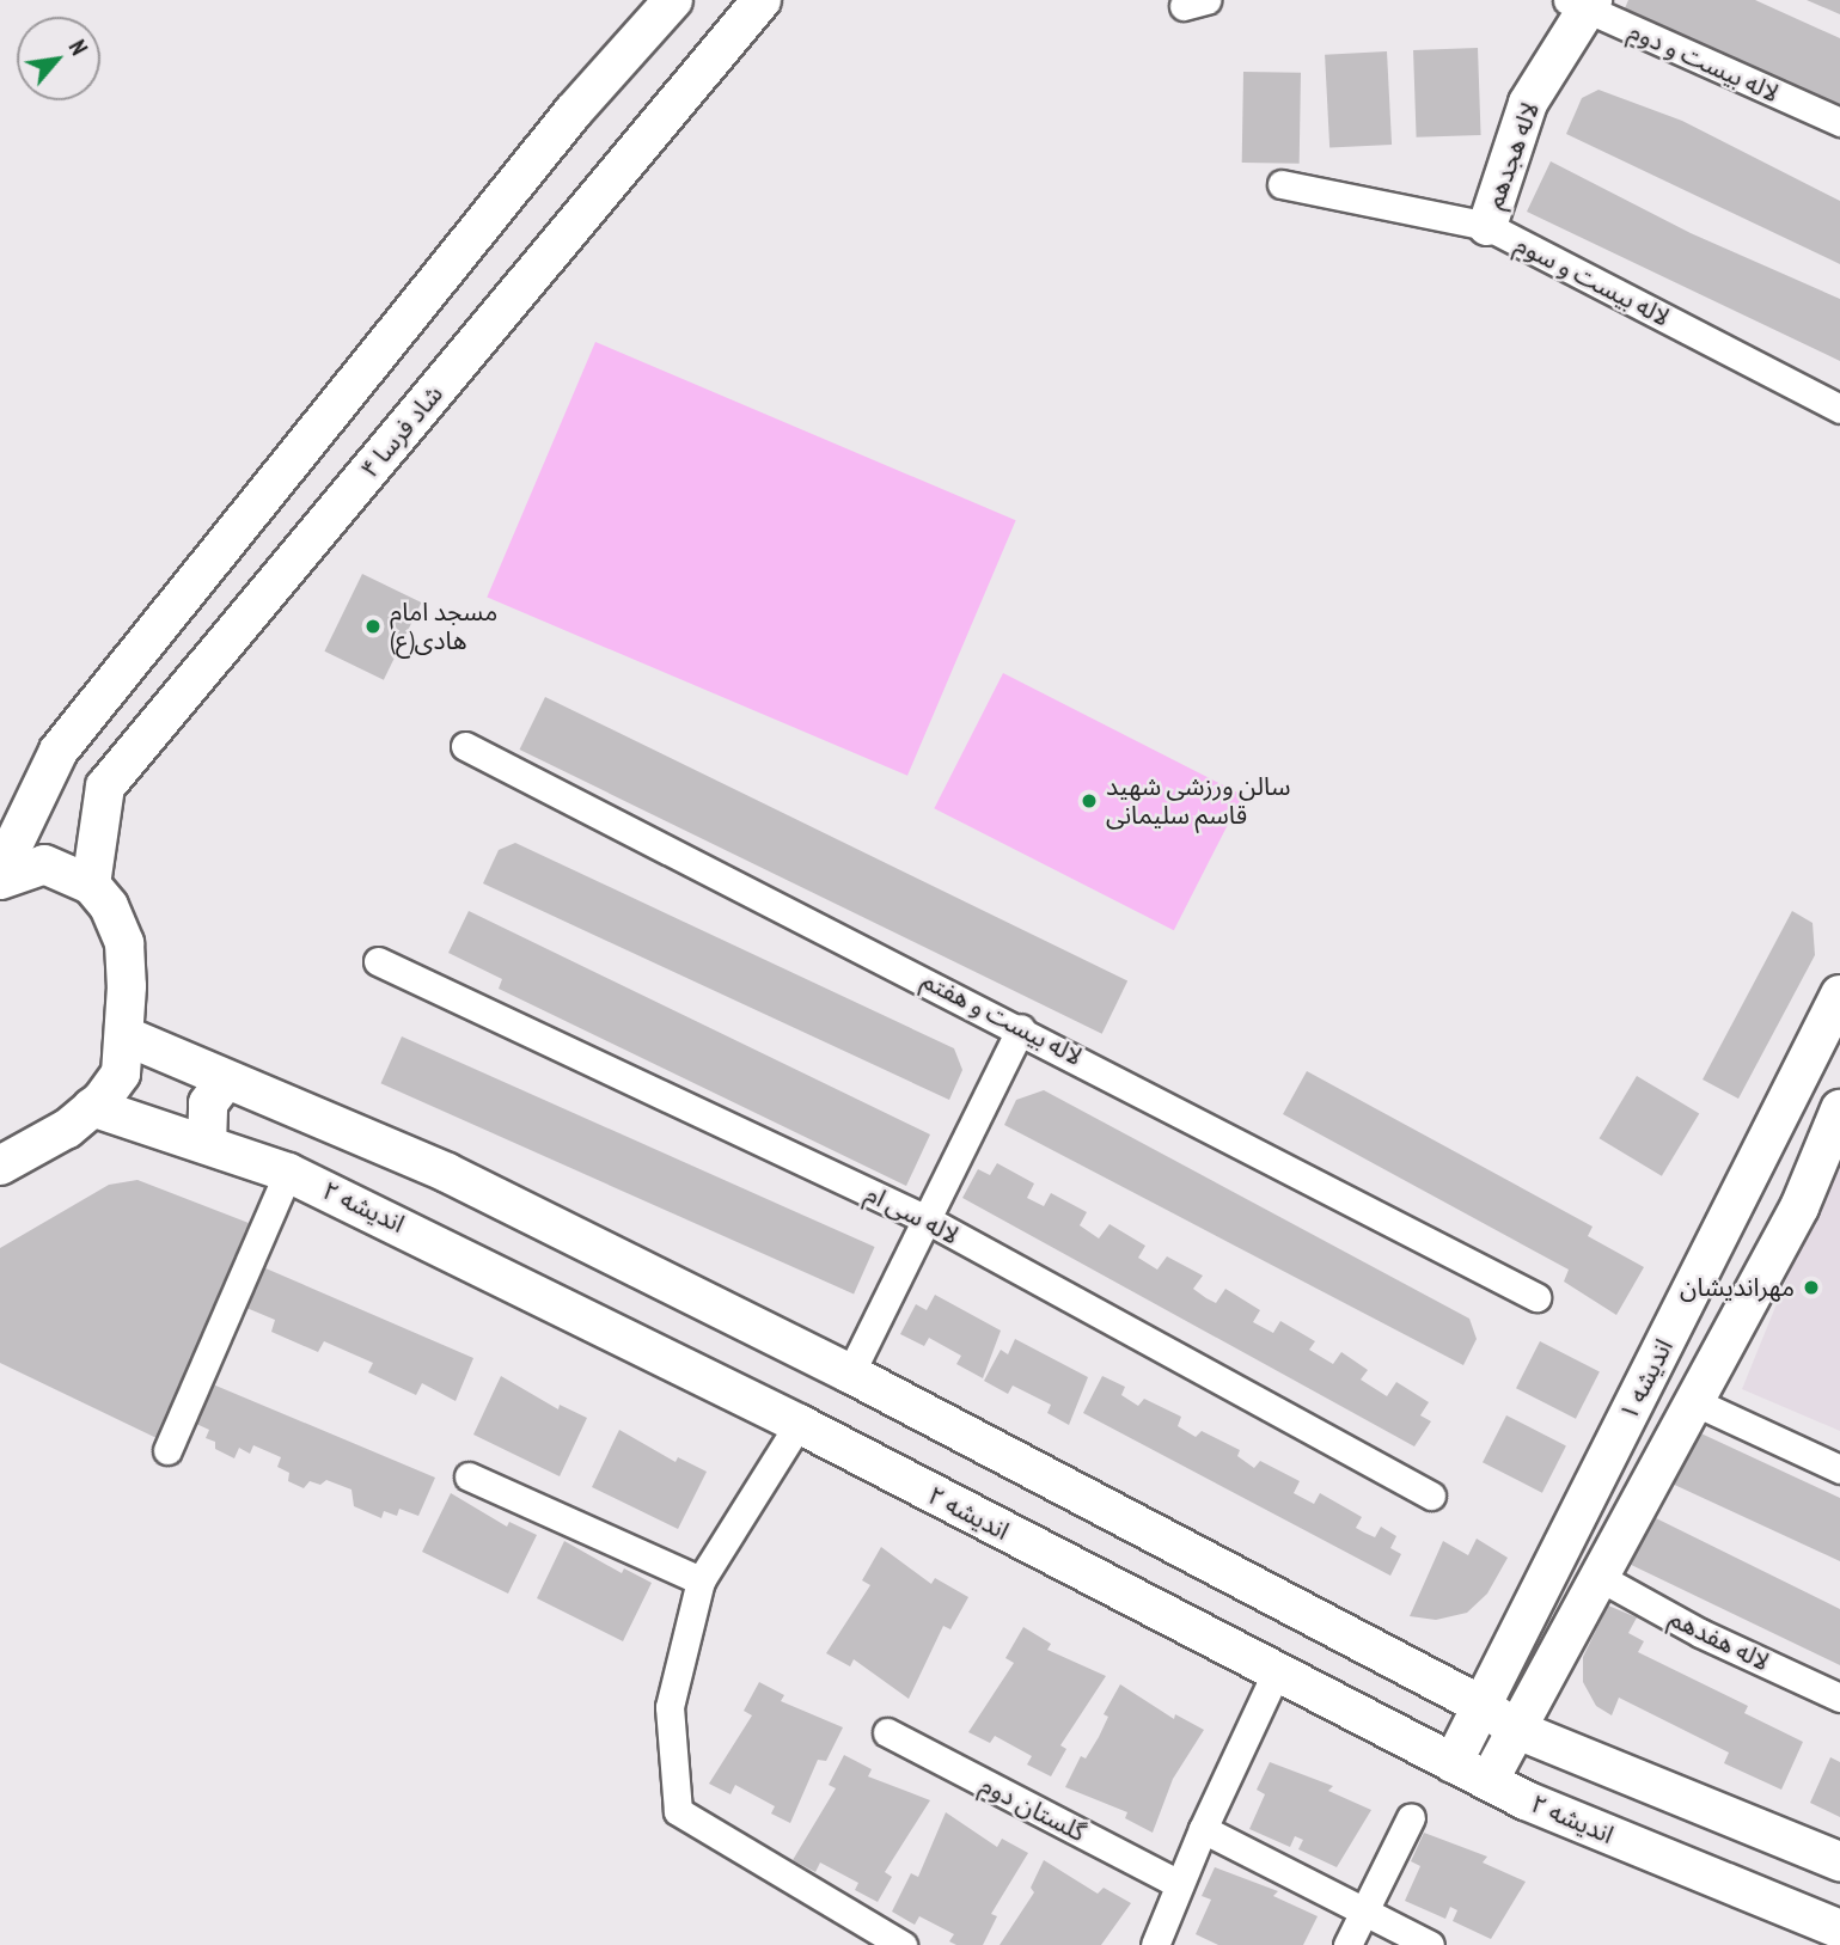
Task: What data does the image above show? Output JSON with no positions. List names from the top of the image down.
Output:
{
  "streets": {
    "street": [
      "لاله بیست و دوم",
      "لاله هجدهم",
      "لاله بیست و سوم",
      "شاد فرسا ۴",
      "لاله بیست و هفتم",
      "اندیشه ۲",
      "لاله سی ام",
      "اندیشه ۱",
      "لاله هفدهم",
      "گلستان دوم"
    ]
  },
  "crossings": [
    ["لاله بیست و دوم", "لاله هجدهم"],
    ["لاله هجدهم", "لاله بیست و سوم"],
    ["اندیشه ۲", "اندیشه ۱"]
  ],
  "places": ["مسجد امام هادی(ع)", "سالن ورزشی شهید قاسم سلیمانی", "مهراندیشان"],
  "north": "top right"
}
